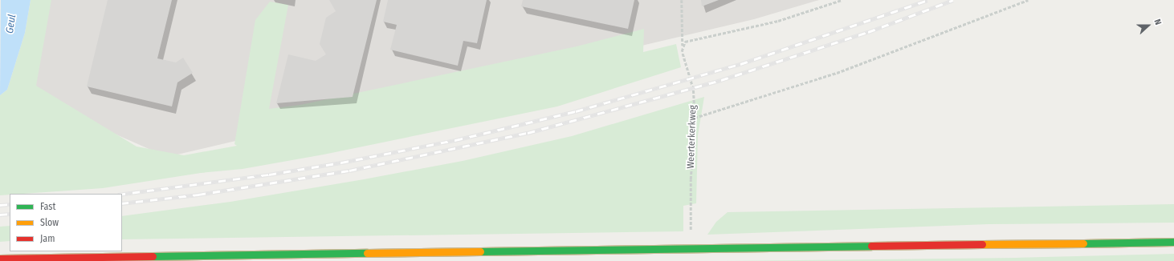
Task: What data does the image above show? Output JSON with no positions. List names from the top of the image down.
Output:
{
  "streets": {
    "path": ["Weerterkerkweg"]
  },
  "water": ["Geul"],
  "legend": ["Fast", "Slow", "Jam"],
  "north": "right"
}
